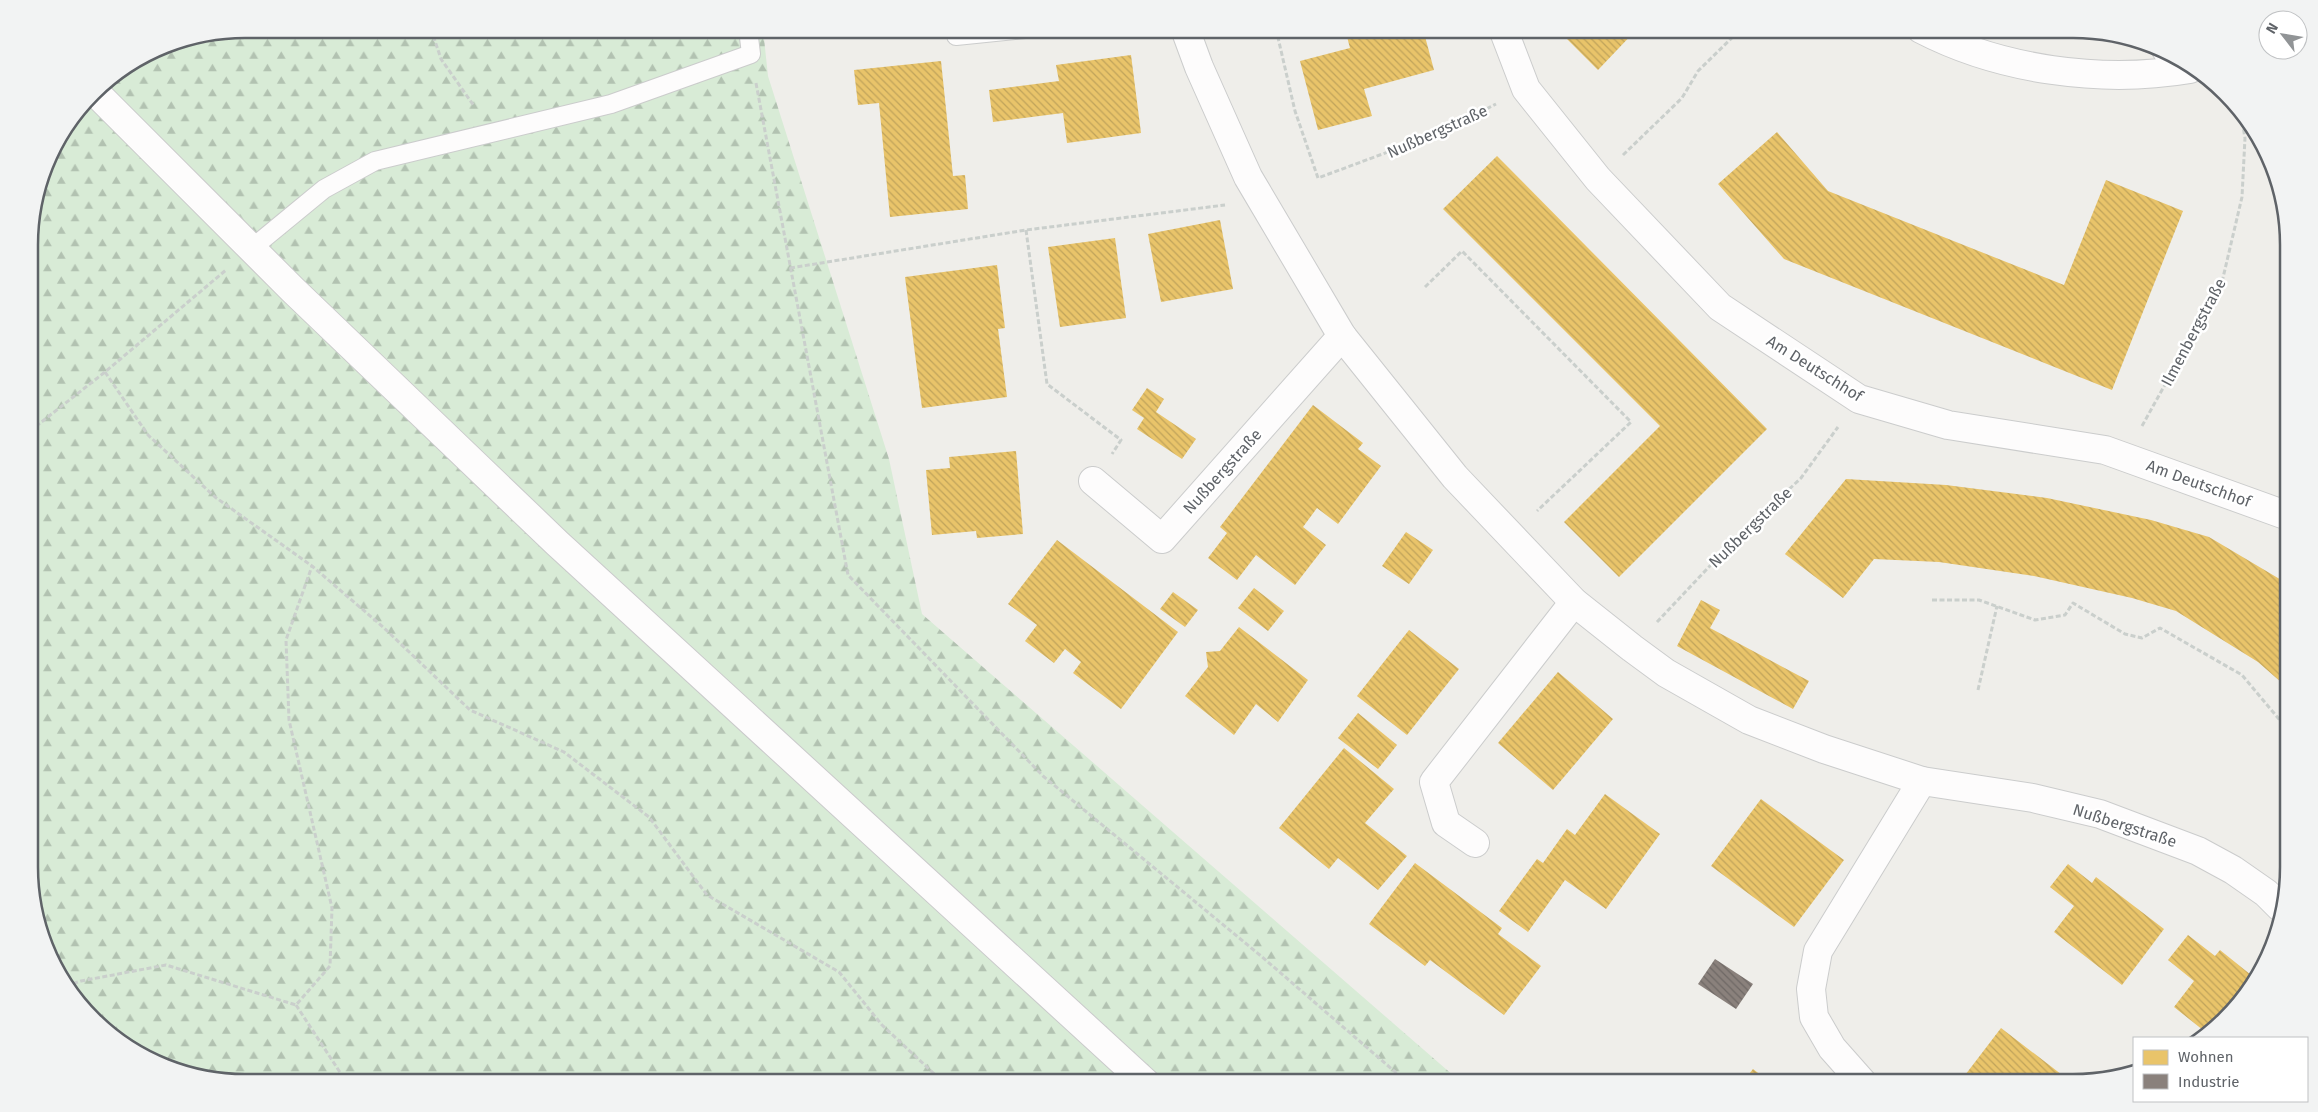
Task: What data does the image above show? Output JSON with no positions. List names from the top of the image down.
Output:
{
  "streets": {
    "street": ["Nußbergstraße", "Am Deutschhof"],
    "path": ["Ilmenbergstraße"]
  },
  "crossings": [
    ["Nußbergstraße", "Am Deutschhof"],
    ["Ilmenbergstraße", "Am Deutschhof"]
  ],
  "legend": ["Wohnen", "Industrie"],
  "north": "top left"
}
